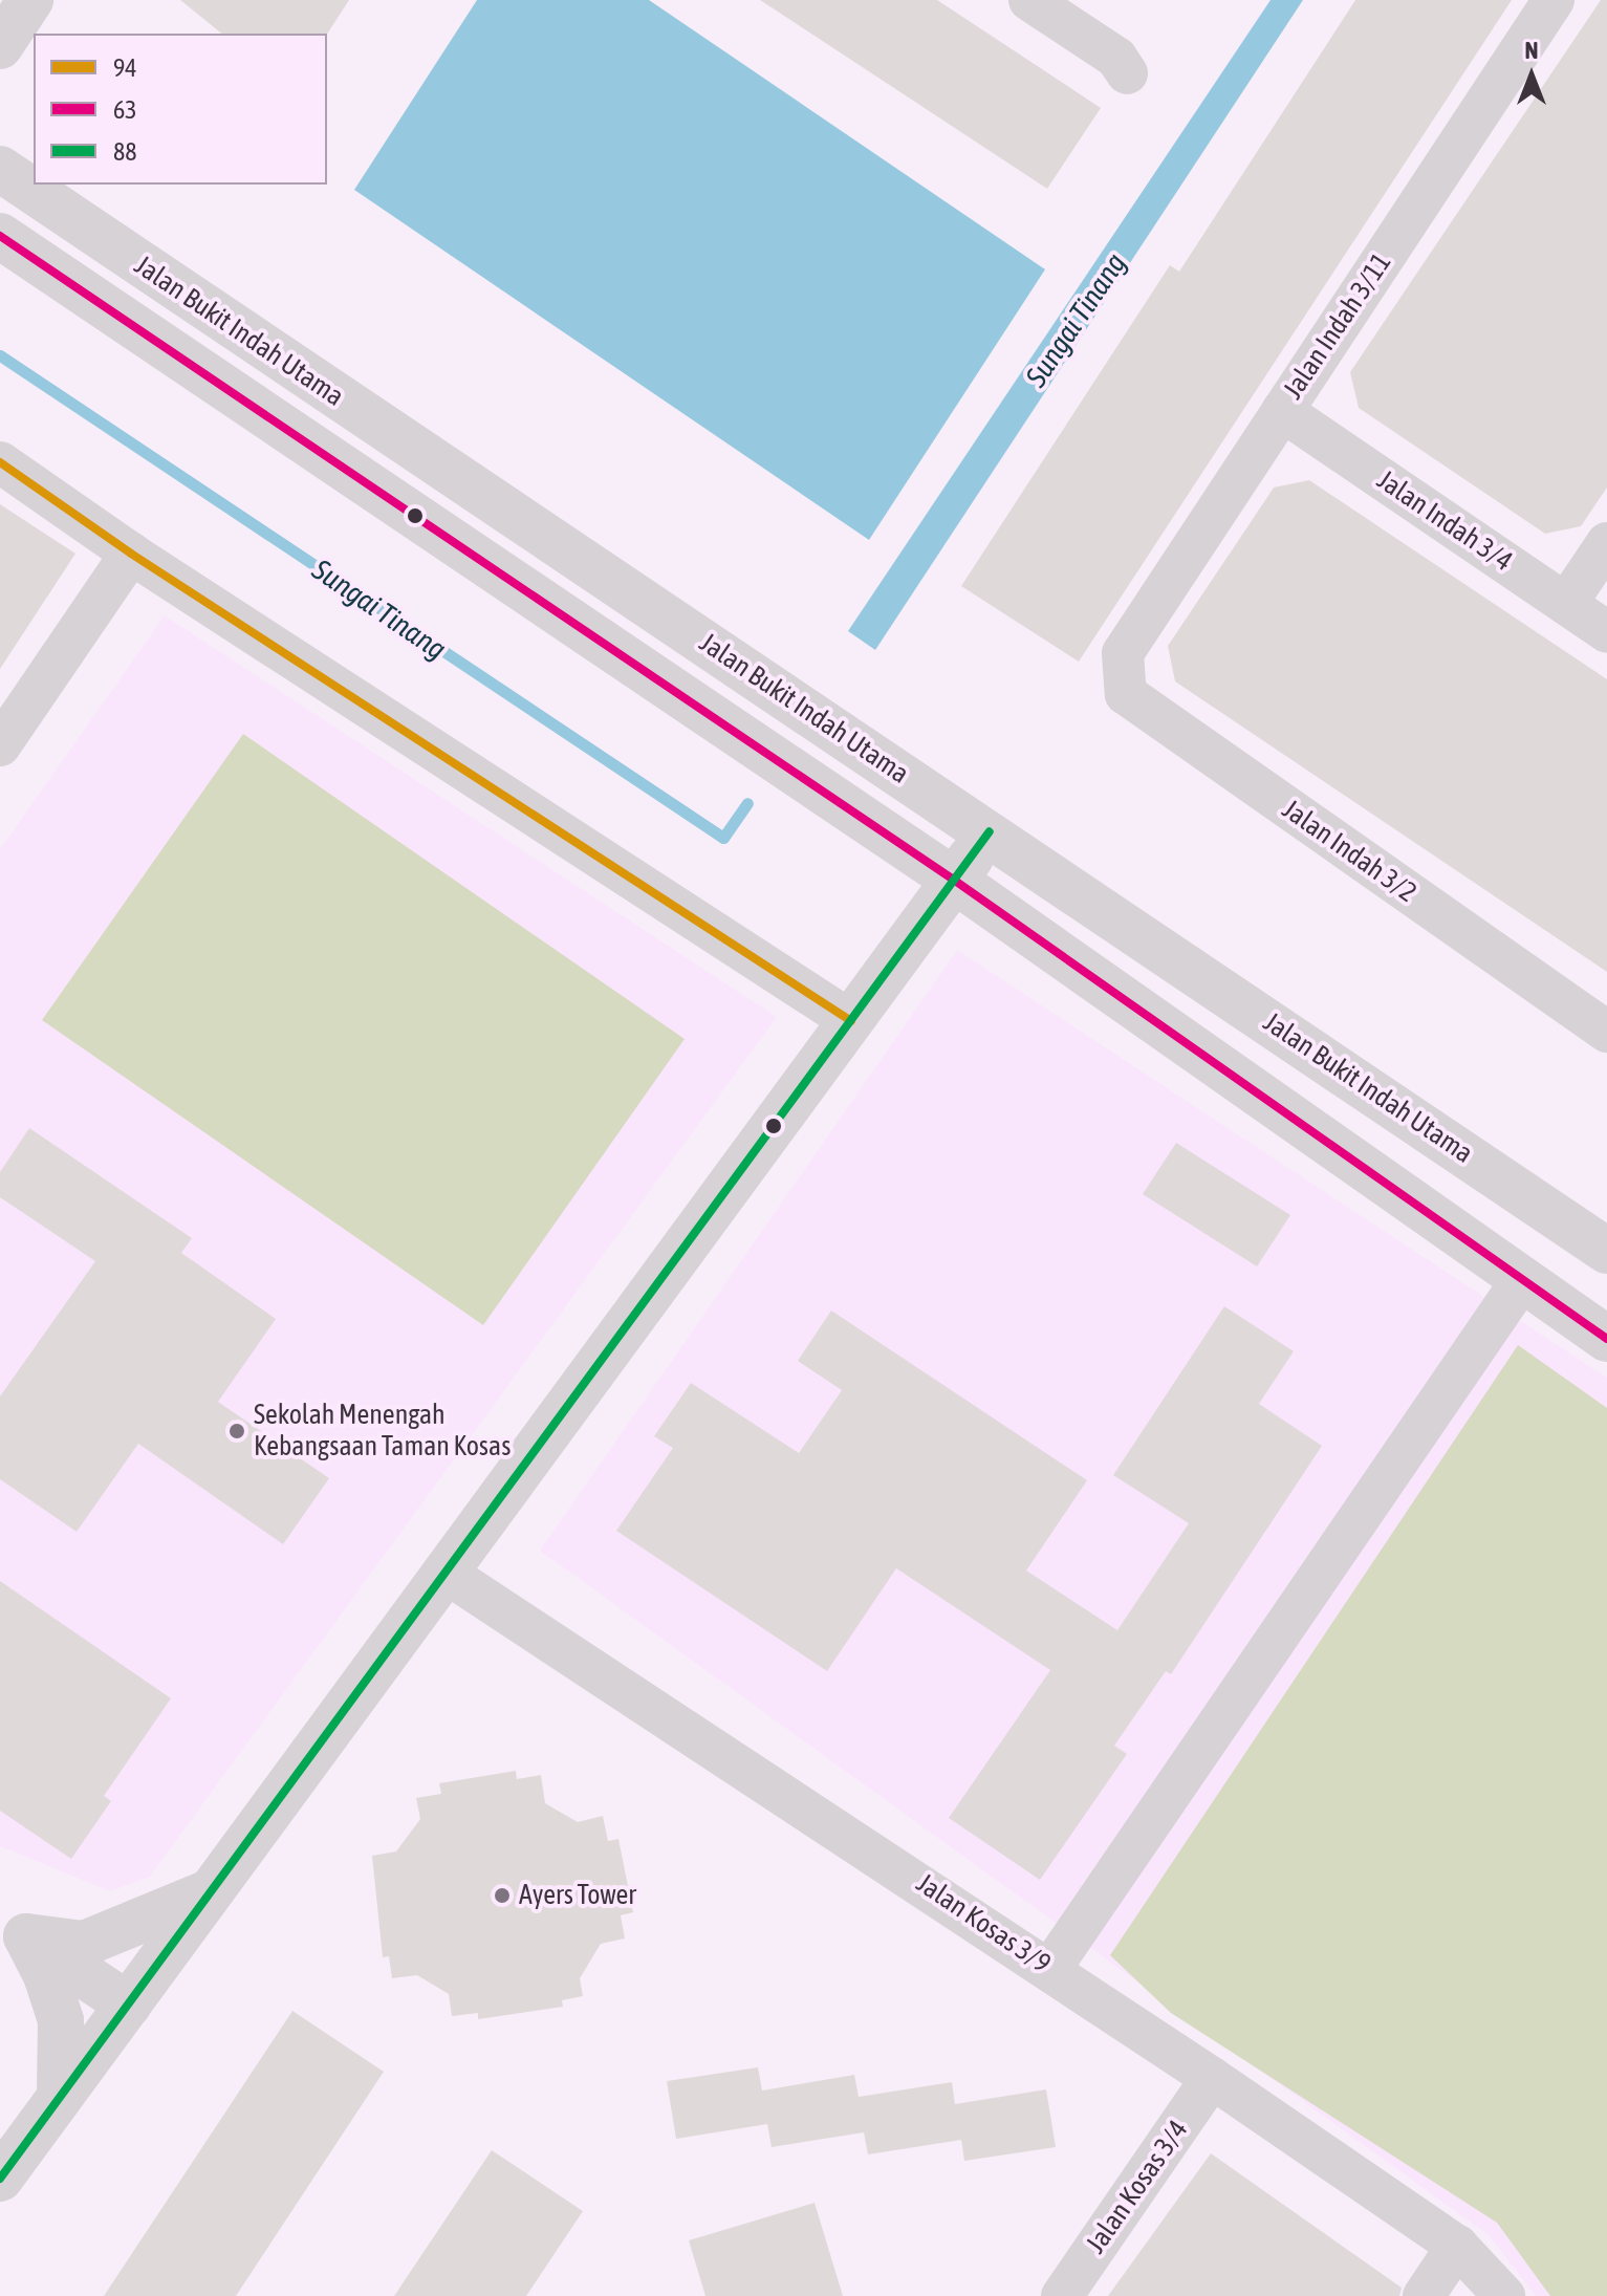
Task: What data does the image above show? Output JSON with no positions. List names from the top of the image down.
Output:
{
  "streets": {
    "street": [
      "Jalan Indah 3/11",
      "Jalan Bukit Indah Utama",
      "Jalan Indah 3/4",
      "Jalan Indah 3/2",
      "Jalan Kosas 3/9",
      "Jalan Kosas 3/4"
    ]
  },
  "crossings": [
    ["Jalan Indah 3/11", "Jalan Indah 3/4"],
    ["Jalan Indah 3/11", "Jalan Indah 3/2"],
    ["Jalan Kosas 3/9", "Jalan Kosas 3/4"]
  ],
  "water": ["Sungai Tinang"],
  "places": ["Sekolah Menengah Kebangsaan Taman Kosas", "Ayers Tower"],
  "lines": ["transit line 63", "transit line 94", "transit line 88"],
  "legend": ["94", "63", "88"],
  "north": "top"
}
